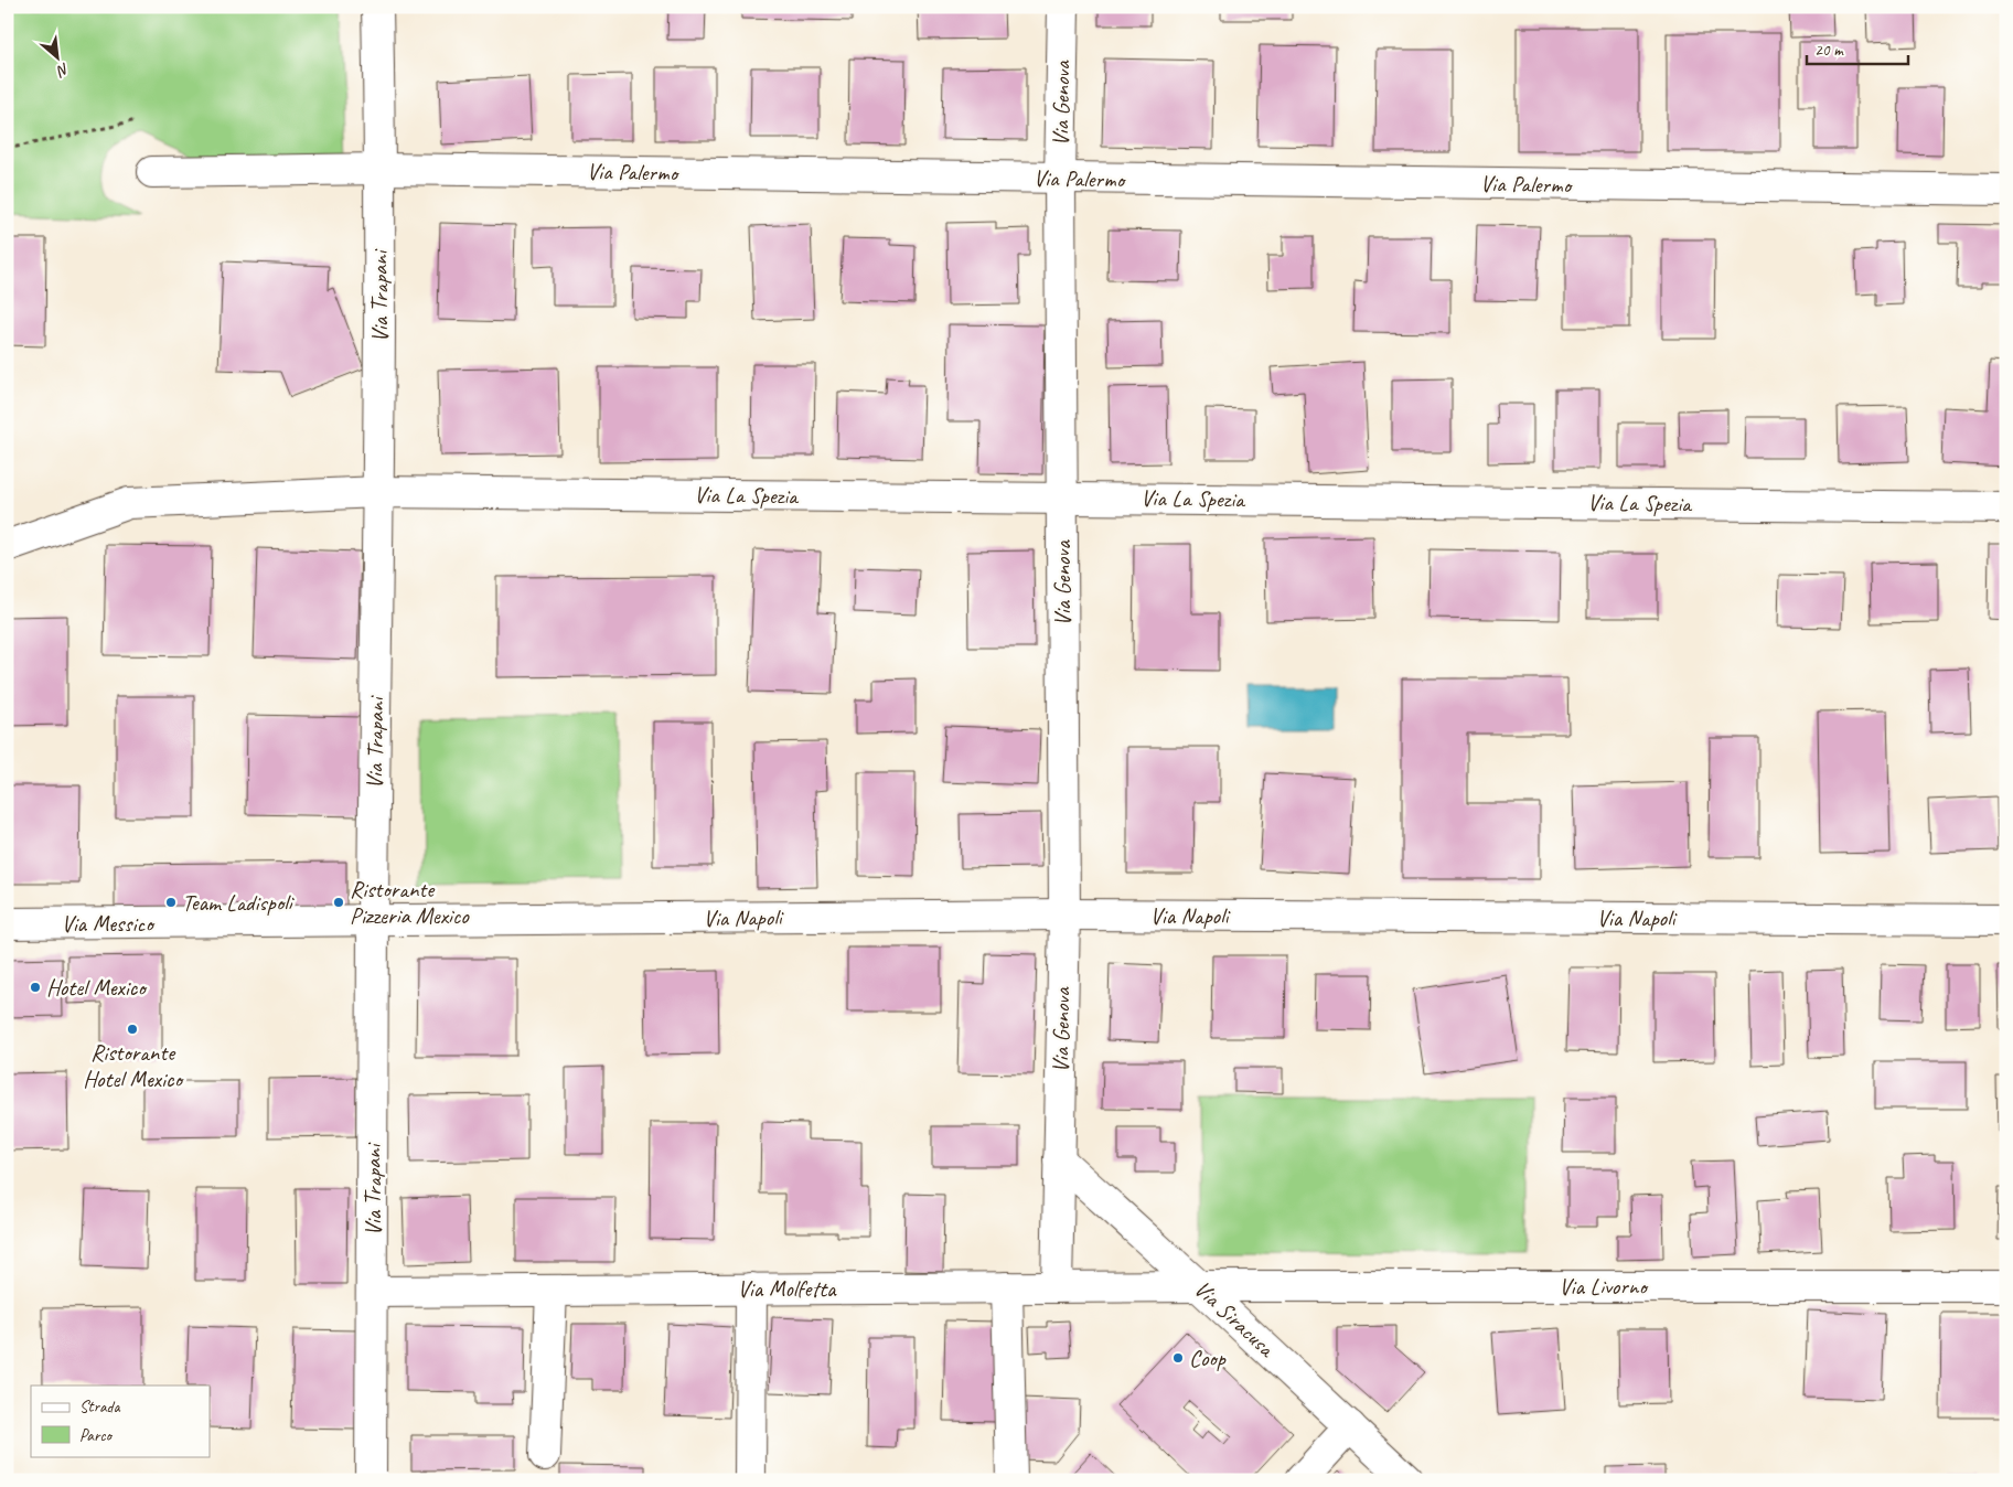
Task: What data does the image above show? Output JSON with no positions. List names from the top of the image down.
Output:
{
  "streets": {
    "street": [
      "Via Genova",
      "Via Palermo",
      "Via Trapani",
      "Via La Spezia",
      "Via Napoli",
      "Via Messico",
      "Via Livorno",
      "Via Molfetta",
      "Via Siracusa"
    ]
  },
  "crossings": [
    ["Via Genova", "Via Palermo"],
    ["Via Genova", "Via La Spezia"],
    ["Via Genova", "Via Napoli"],
    ["Via Genova", "Via Molfetta"],
    ["Via Genova", "Via Siracusa"],
    ["Via Palermo", "Via Trapani"],
    ["Via Trapani", "Via La Spezia"],
    ["Via Trapani", "Via Napoli"],
    ["Via Trapani", "Via Messico"],
    ["Via Trapani", "Via Molfetta"],
    ["Via Napoli", "Via Messico"],
    ["Via Livorno", "Via Molfetta"],
    ["Via Livorno", "Via Siracusa"],
    ["Via Molfetta", "Via Siracusa"]
  ],
  "places": [
    "Team Ladispoli",
    "Ristorante Pizzeria Mexico",
    "Hotel Mexico",
    "Ristorante Hotel Mexico",
    "Coop"
  ],
  "legend": ["Strada", "Parco"],
  "scale_bar": "20 m",
  "north": "bottom right"
}
